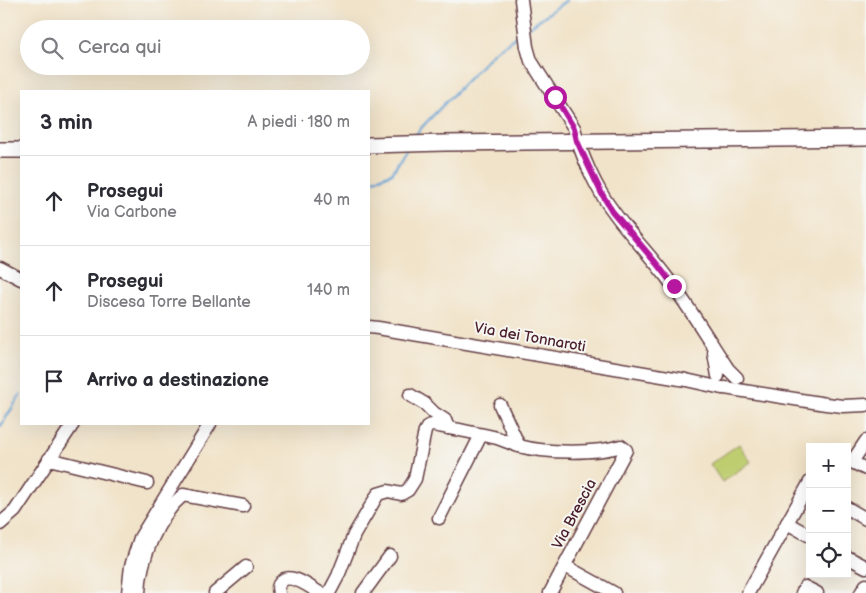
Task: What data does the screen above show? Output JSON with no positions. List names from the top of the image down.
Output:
{
  "streets": {
    "street": ["Via dei Tonnaroti", "Via Brescia"]
  },
  "page": {
    "search": "Cerca qui",
    "heading": ["3 min", "A piedi · 180 m"],
    "list": [
      ["Prosegui", "Via Carbone", "40 m"],
      ["Prosegui", "Discesa Torre Bellante", "140 m"],
      "Arrivo a destinazione"
    ],
    "map_buttons": ["+", "−"]
  }
}
